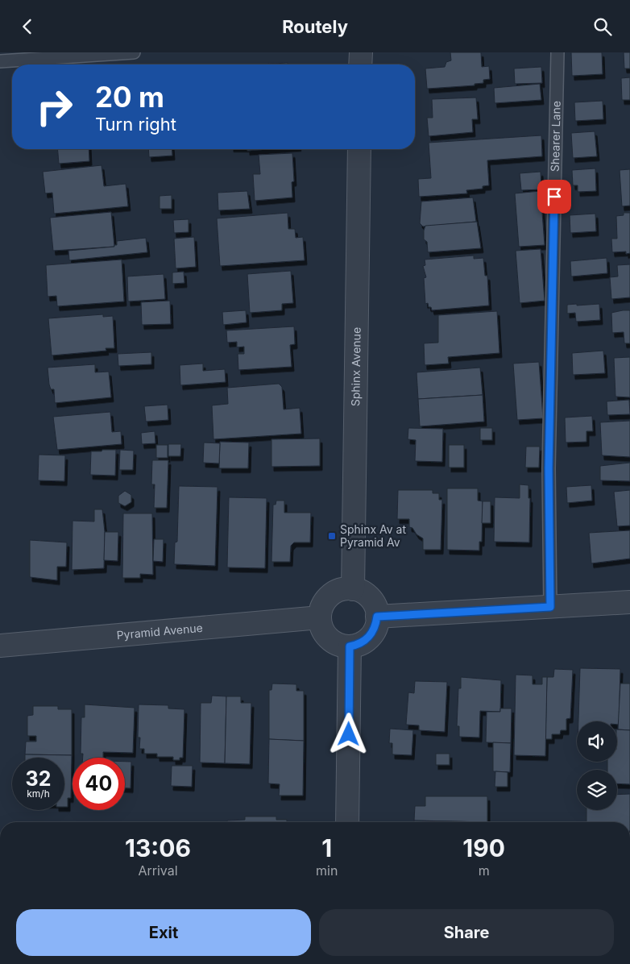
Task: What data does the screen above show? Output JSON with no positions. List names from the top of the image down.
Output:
{
  "streets": {
    "street": ["Sphinx Avenue", "Pyramid Avenue"],
    "lane": ["Shearer Lane"]
  },
  "crossings": [
    ["Sphinx Avenue", "Pyramid Avenue"]
  ],
  "places": {
    "transit": ["Sphinx Av at Pyramid Av"]
  },
  "page": {
    "header": "Routely",
    "turn": ["20 m", "Turn right"],
    "speed": "32 km/h",
    "limit": "40",
    "eta": [
      "13:06",
      "Arrival",
      "1",
      "min",
      "190",
      "m"
    ],
    "buttons": ["Exit", "Share"]
  }
}
